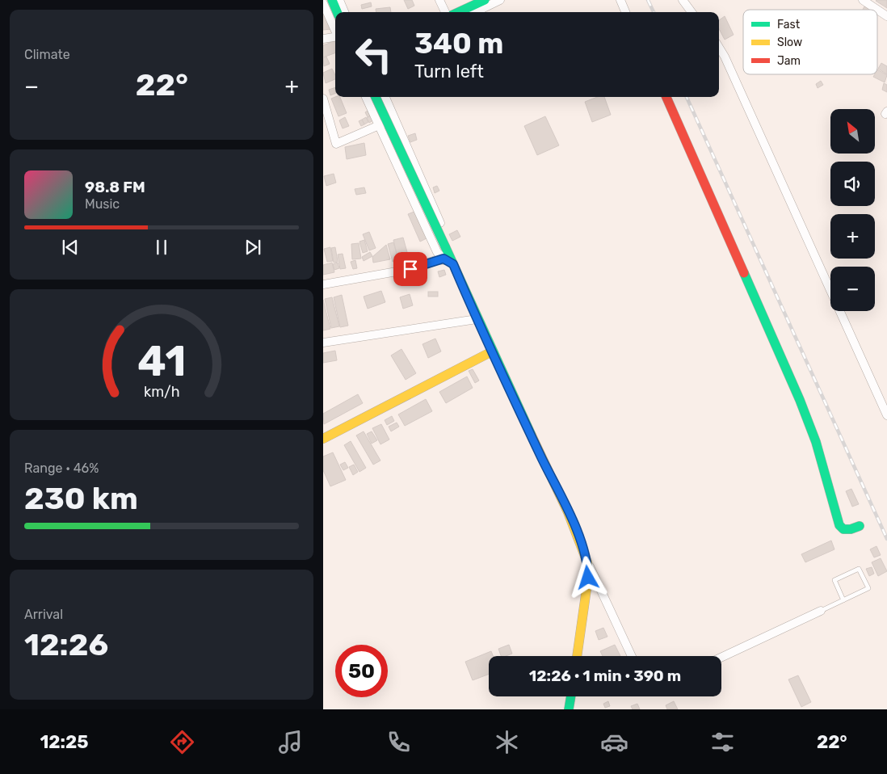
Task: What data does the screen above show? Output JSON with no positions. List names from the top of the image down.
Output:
{
  "legend": ["Fast", "Slow", "Jam"],
  "north": "top left",
  "page": {
    "tile": [
      "Climate",
      ["Range · 46%", "230 km"],
      ["Arrival", "12:26"]
    ],
    "turn": ["340 m", "Turn left"],
    "heat": ["−", "22°", "+"],
    "map_buttons": ["+", "−"],
    "song": ["98.8 FM", "Music"],
    "limit": "50",
    "trip": "12:26 · 1 min · 390 m",
    "tabs": ["12:25", "22°"],
    "gauge": ["41", "km/h"]
  }
}
